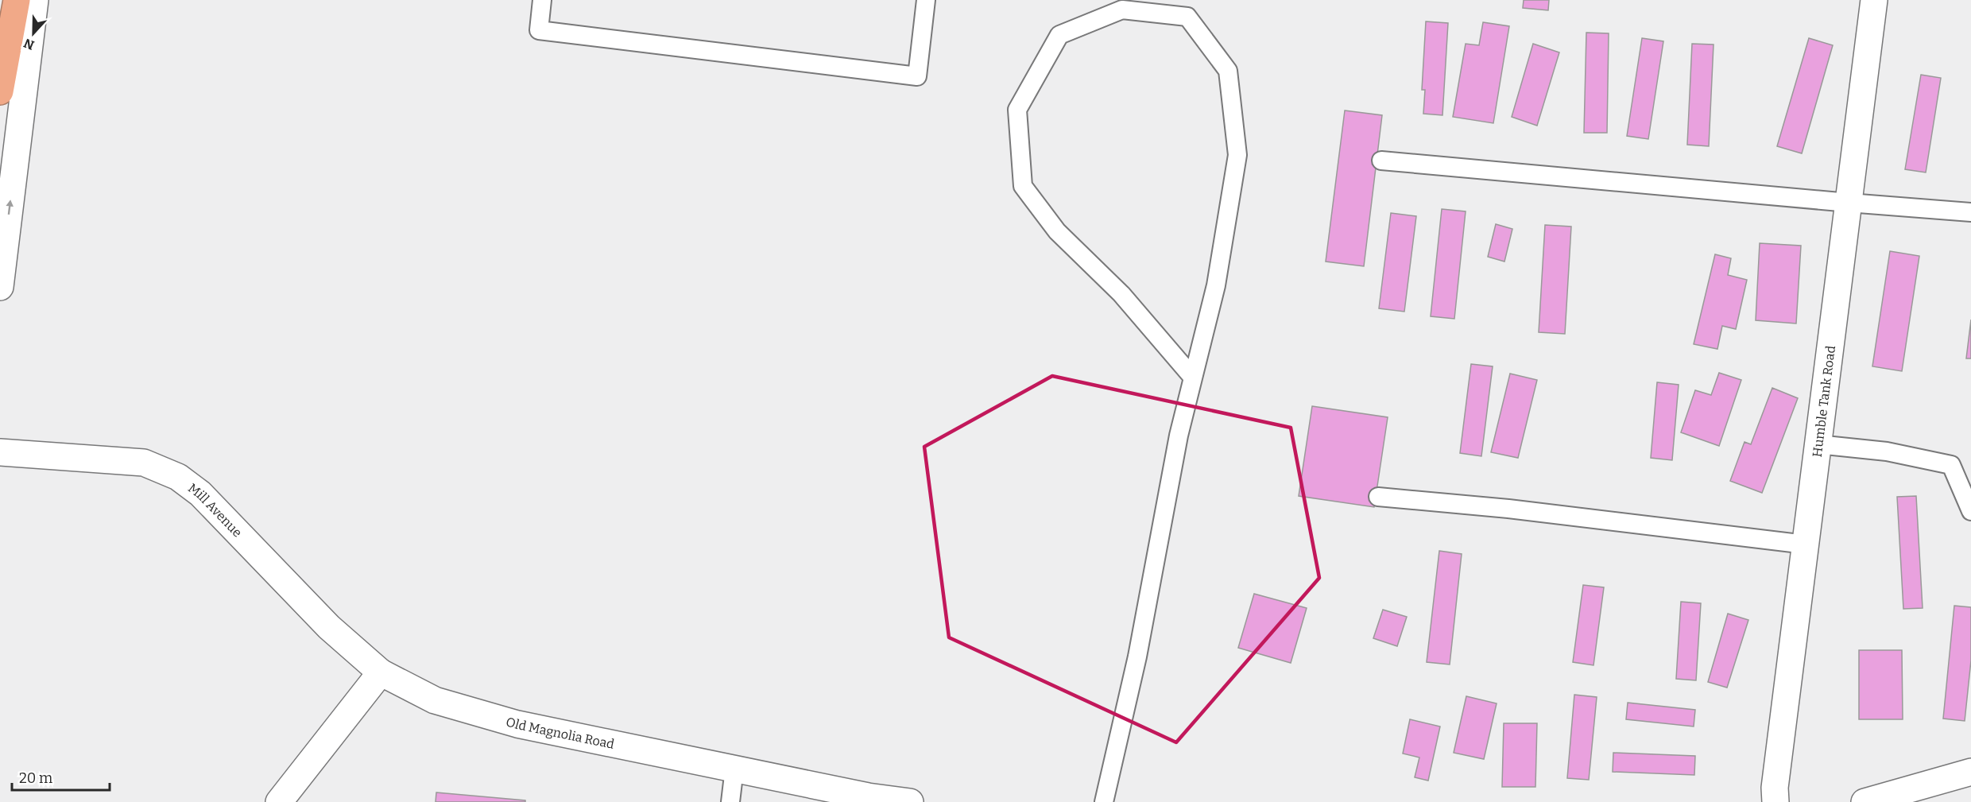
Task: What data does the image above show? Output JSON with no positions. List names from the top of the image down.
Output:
{
  "streets": {
    "street": ["Humble Tank Road", "Mill Avenue", "Old Magnolia Road"]
  },
  "crossings": [
    ["Mill Avenue", "Old Magnolia Road"]
  ],
  "scale_bar": "20 m",
  "north": "bottom"
}
